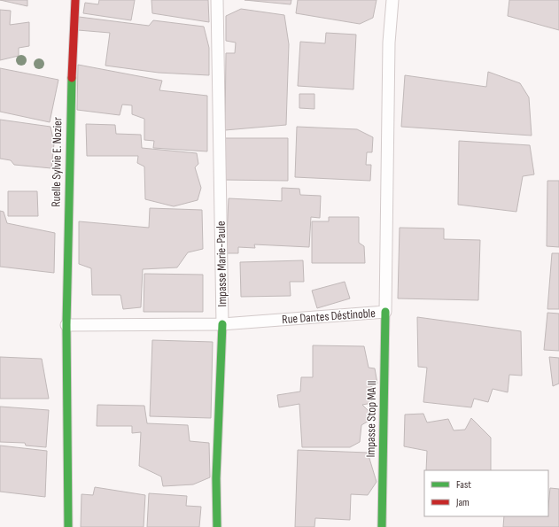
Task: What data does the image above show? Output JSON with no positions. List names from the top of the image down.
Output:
{
  "streets": {
    "street": ["Ruelle Sylvie E. Nozier", "Impasse Marie-Paule", "Impasse Stop MA II"],
    "lane": ["Rue Dantes Déstinoble"]
  },
  "crossings": [
    ["Ruelle Sylvie E. Nozier", "Rue Dantes Déstinoble"],
    ["Impasse Marie-Paule", "Rue Dantes Déstinoble"],
    ["Rue Dantes Déstinoble", "Impasse Stop MA II"]
  ],
  "legend": ["Fast", "Jam"]
}
